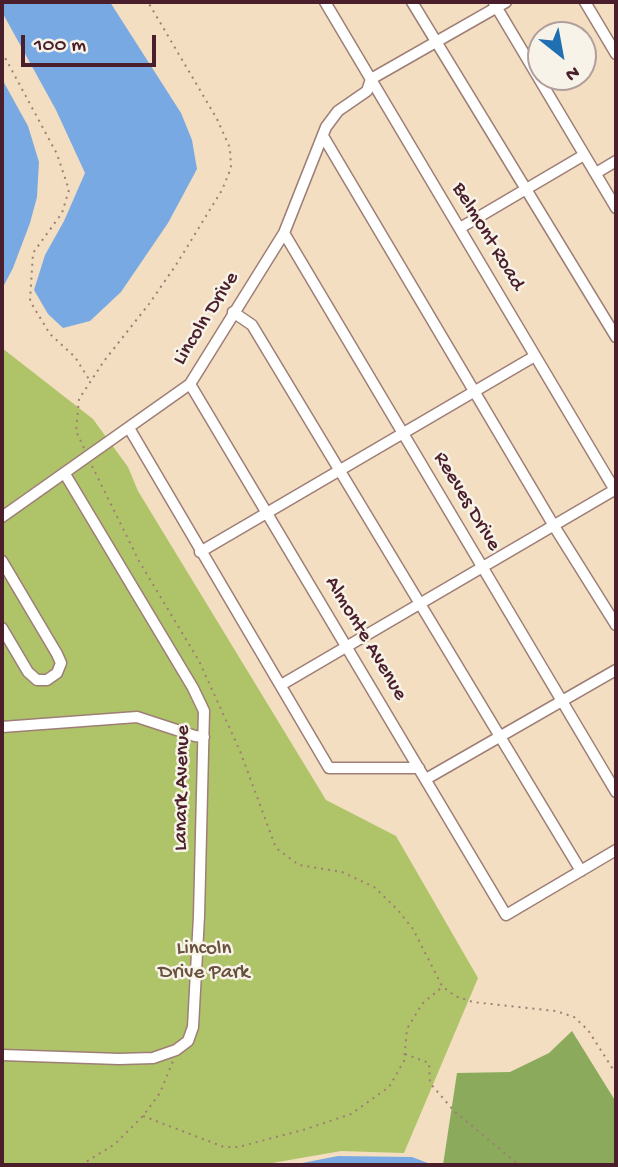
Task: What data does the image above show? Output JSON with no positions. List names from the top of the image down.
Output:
{
  "streets": {
    "street": [
      "Belmont Road",
      "Lincoln Drive",
      "Reeves Drive",
      "Almonte Avenue",
      "Lanark Avenue"
    ]
  },
  "crossings": [
    ["Belmont Road", "Lincoln Drive"],
    ["Lincoln Drive", "Reeves Drive"],
    ["Lincoln Drive", "Almonte Avenue"],
    ["Lincoln Drive", "Lanark Avenue"]
  ],
  "parks": ["Lincoln Drive Park"],
  "scale_bar": "100 m",
  "north": "bottom right"
}
